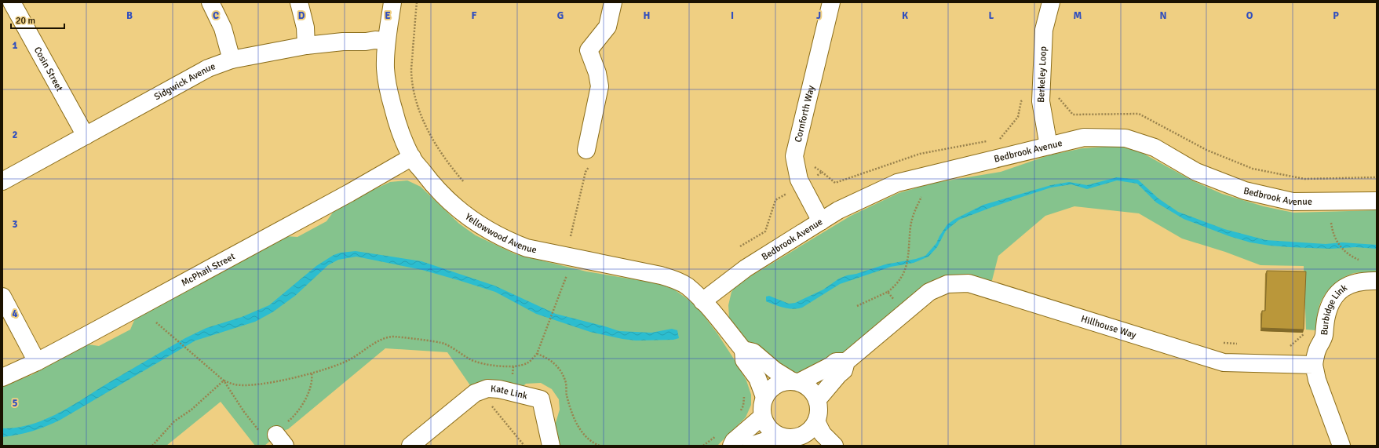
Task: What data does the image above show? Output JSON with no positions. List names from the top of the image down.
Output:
{
  "streets": {
    "street": [
      "Cosin Street",
      "Berkeley Loop",
      "Sidgwick Avenue",
      "Cornforth Way",
      "Bedbrook Avenue",
      "Yellowwood Avenue",
      "McPhail Street",
      "Burbidge Link",
      "Hillhouse Way",
      "Kate Link"
    ]
  },
  "crossings": [
    ["Cosin Street", "Sidgwick Avenue"],
    ["Berkeley Loop", "Bedbrook Avenue"],
    ["Sidgwick Avenue", "Yellowwood Avenue"],
    ["Cornforth Way", "Bedbrook Avenue"],
    ["Bedbrook Avenue", "Yellowwood Avenue"],
    ["Yellowwood Avenue", "McPhail Street"],
    ["Yellowwood Avenue", "Hillhouse Way"],
    ["Burbidge Link", "Hillhouse Way"]
  ],
  "scale_bar": "20 m",
  "grid": {
    "columns": [
      "B",
      "C",
      "D",
      "E",
      "F",
      "G",
      "H",
      "I",
      "J",
      "K",
      "L",
      "M",
      "N",
      "O",
      "P"
    ],
    "rows": [
      "1",
      "2",
      "3",
      "4",
      "5"
    ]
  }
}
